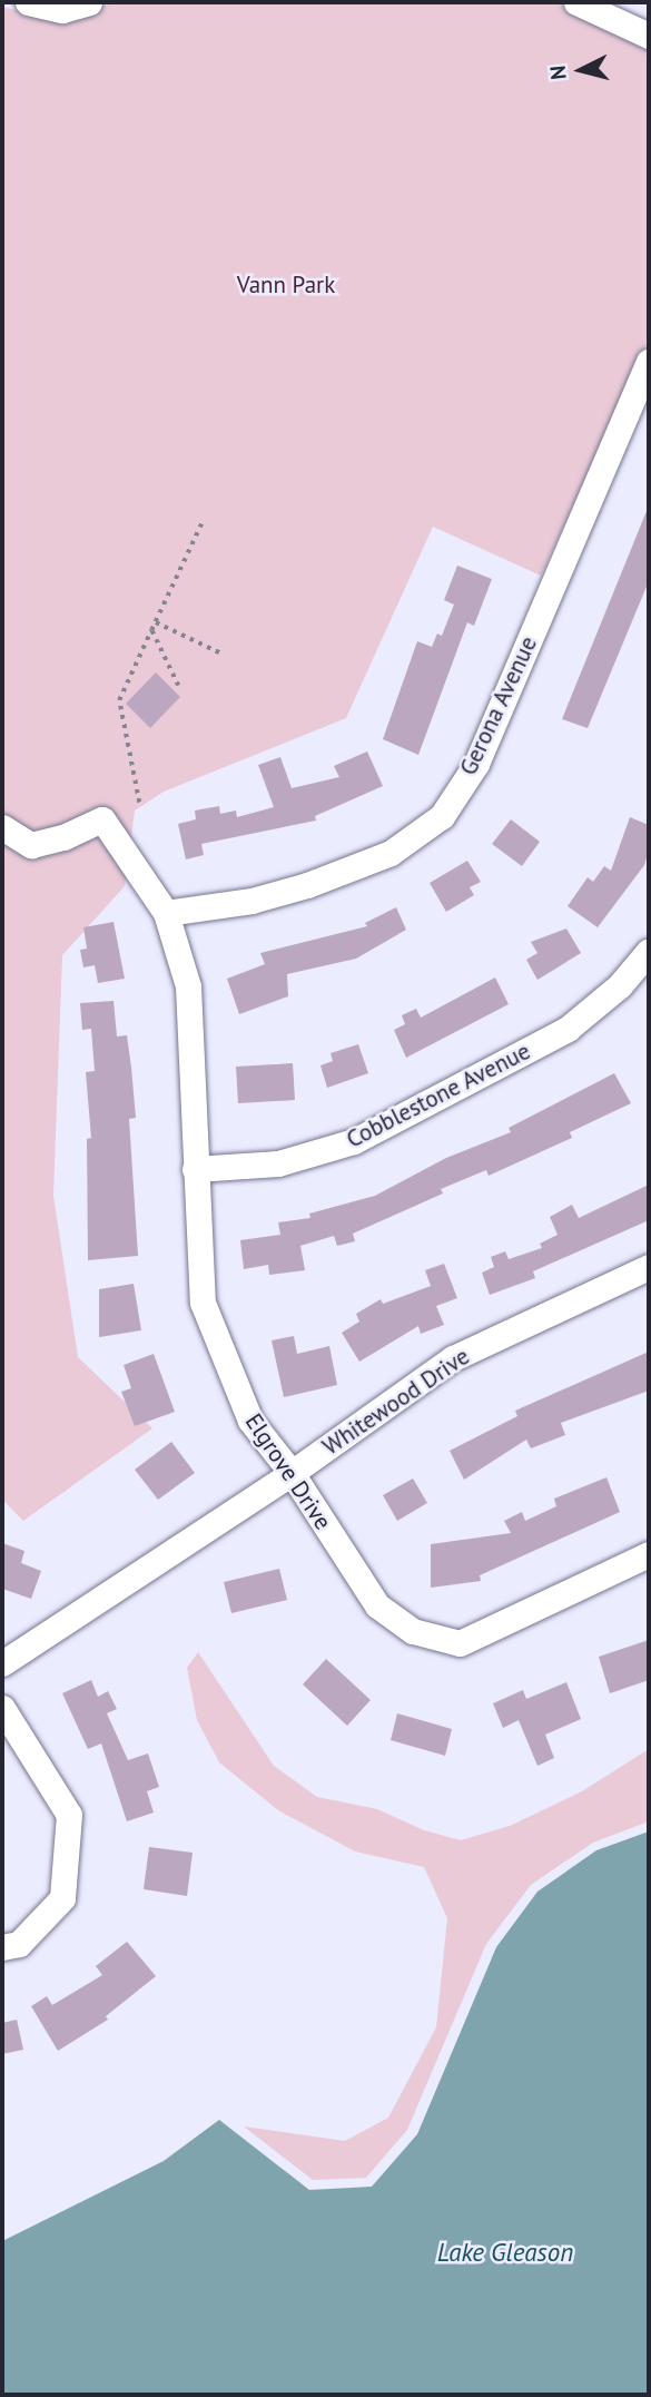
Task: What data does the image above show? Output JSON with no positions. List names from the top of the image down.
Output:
{
  "streets": {
    "street": [
      "Gerona Avenue",
      "Cobblestone Avenue",
      "Whitewood Drive",
      "Elgrove Drive"
    ]
  },
  "crossings": [
    ["Gerona Avenue", "Elgrove Drive"],
    ["Cobblestone Avenue", "Elgrove Drive"],
    ["Whitewood Drive", "Elgrove Drive"]
  ],
  "water": ["Lake Gleason"],
  "parks": ["Vann Park"],
  "north": "left"
}
